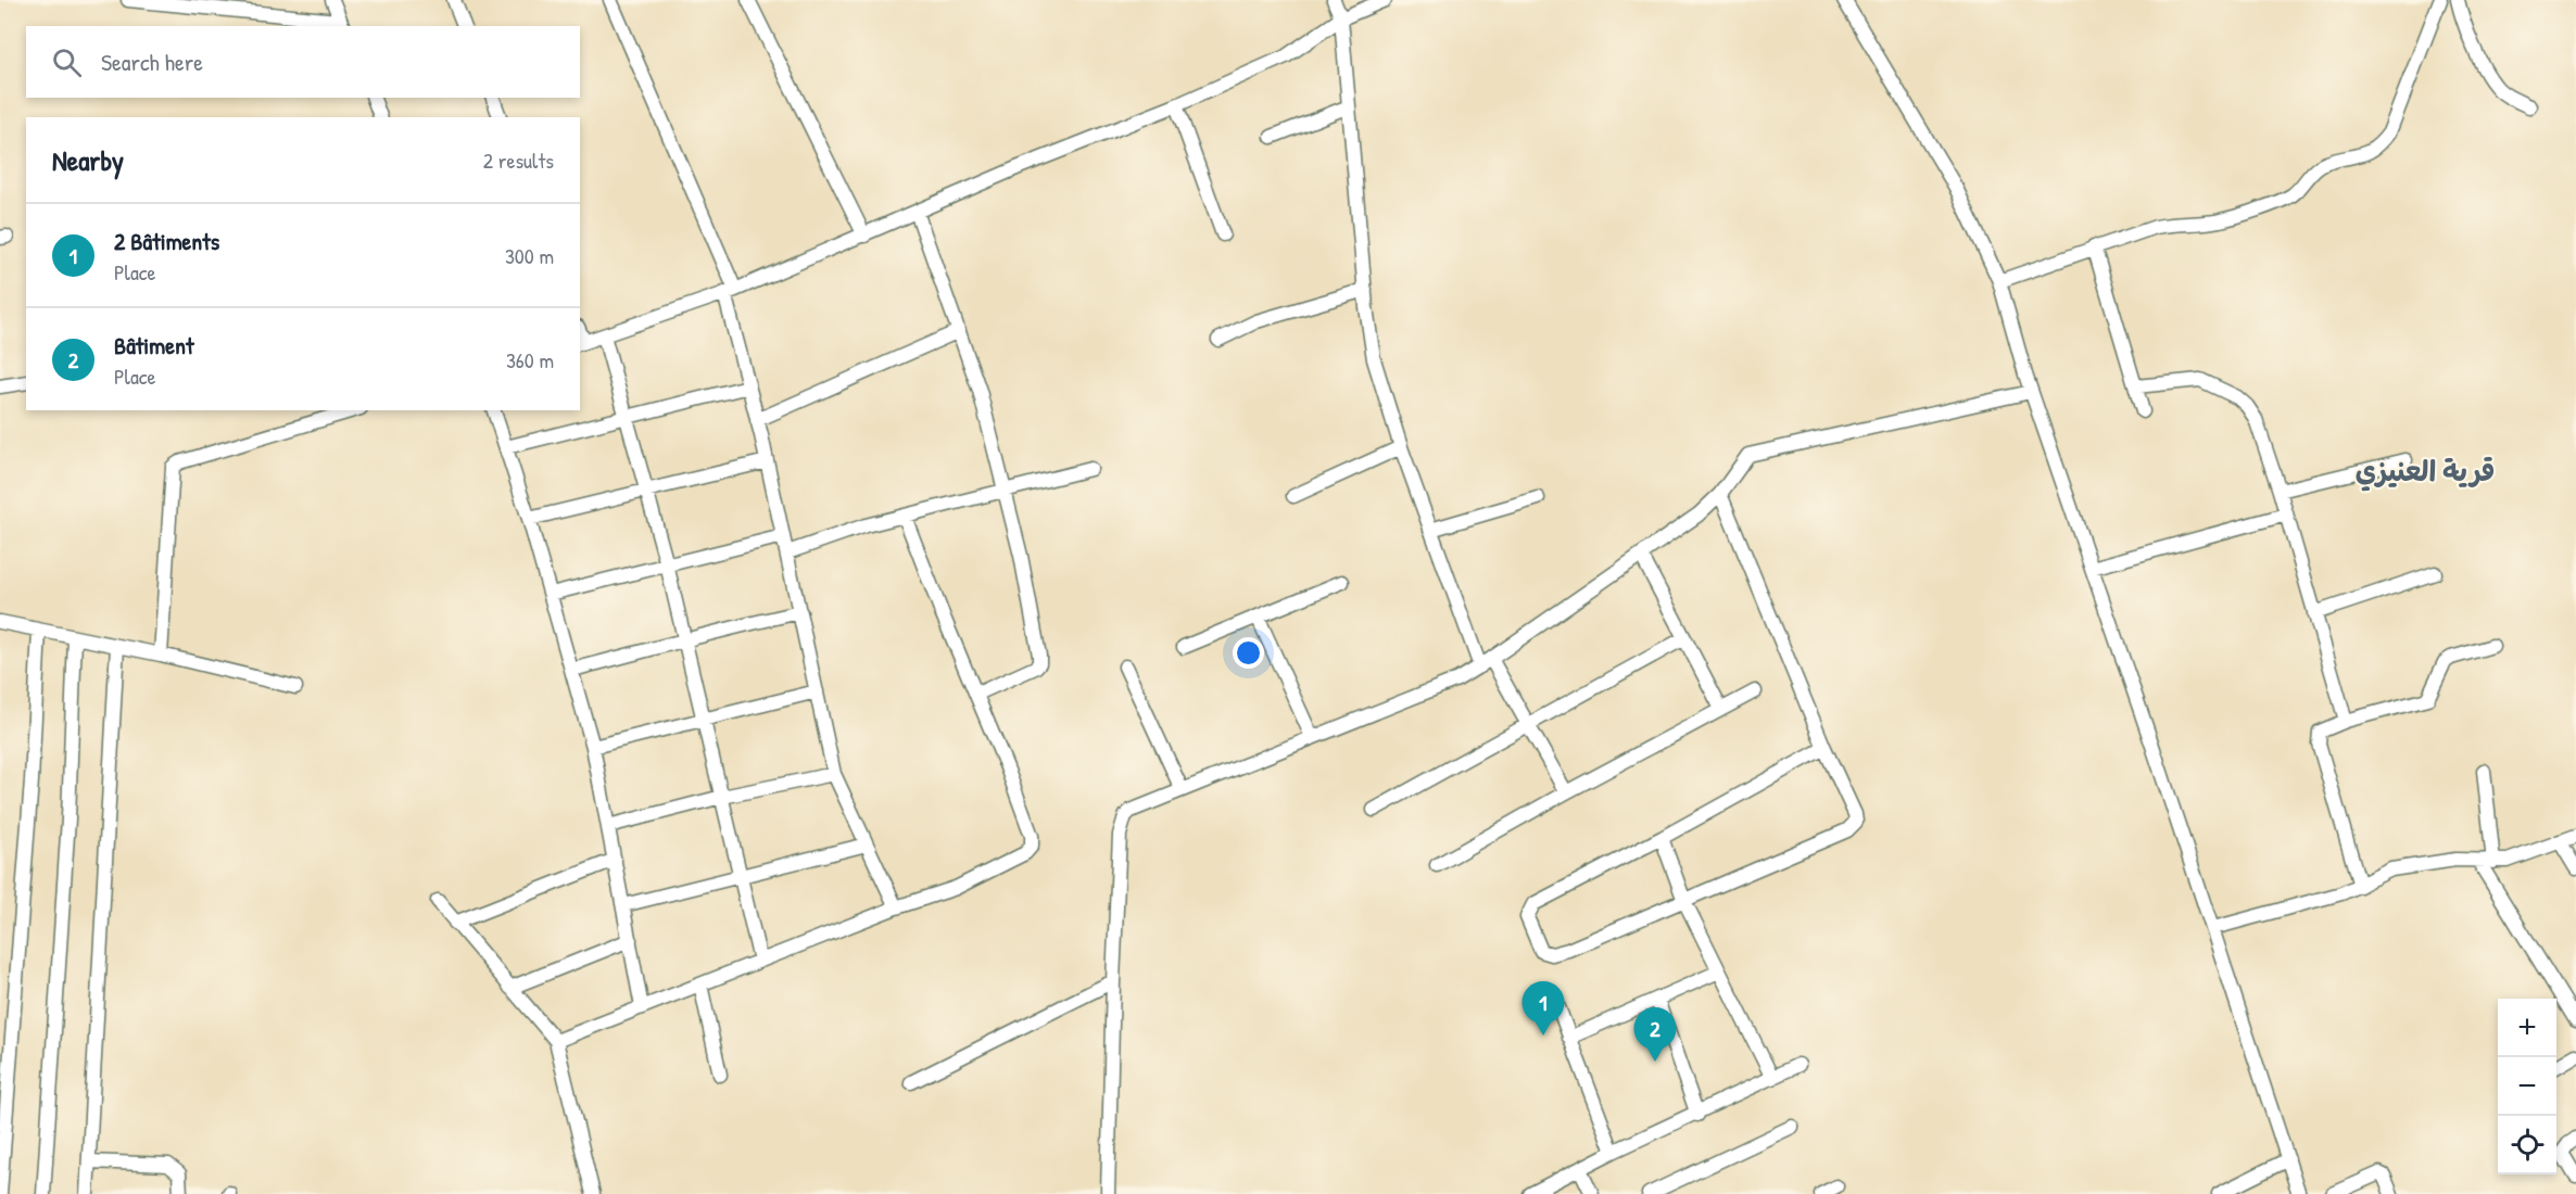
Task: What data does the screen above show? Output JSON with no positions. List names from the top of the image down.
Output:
{
  "districts": ["قرية العنيزي"],
  "page": {
    "search": "Search here",
    "heading": ["Nearby", "2 results"],
    "list": [
      {
        "mark": "1",
        "name": "2 Bâtiments",
        "note": "Place",
        "value": "300 m"
      },
      {
        "mark": "2",
        "name": "Bâtiment",
        "note": "Place",
        "value": "360 m"
      }
    ],
    "pins": ["1", "2"],
    "map_buttons": ["+", "−"]
  }
}
